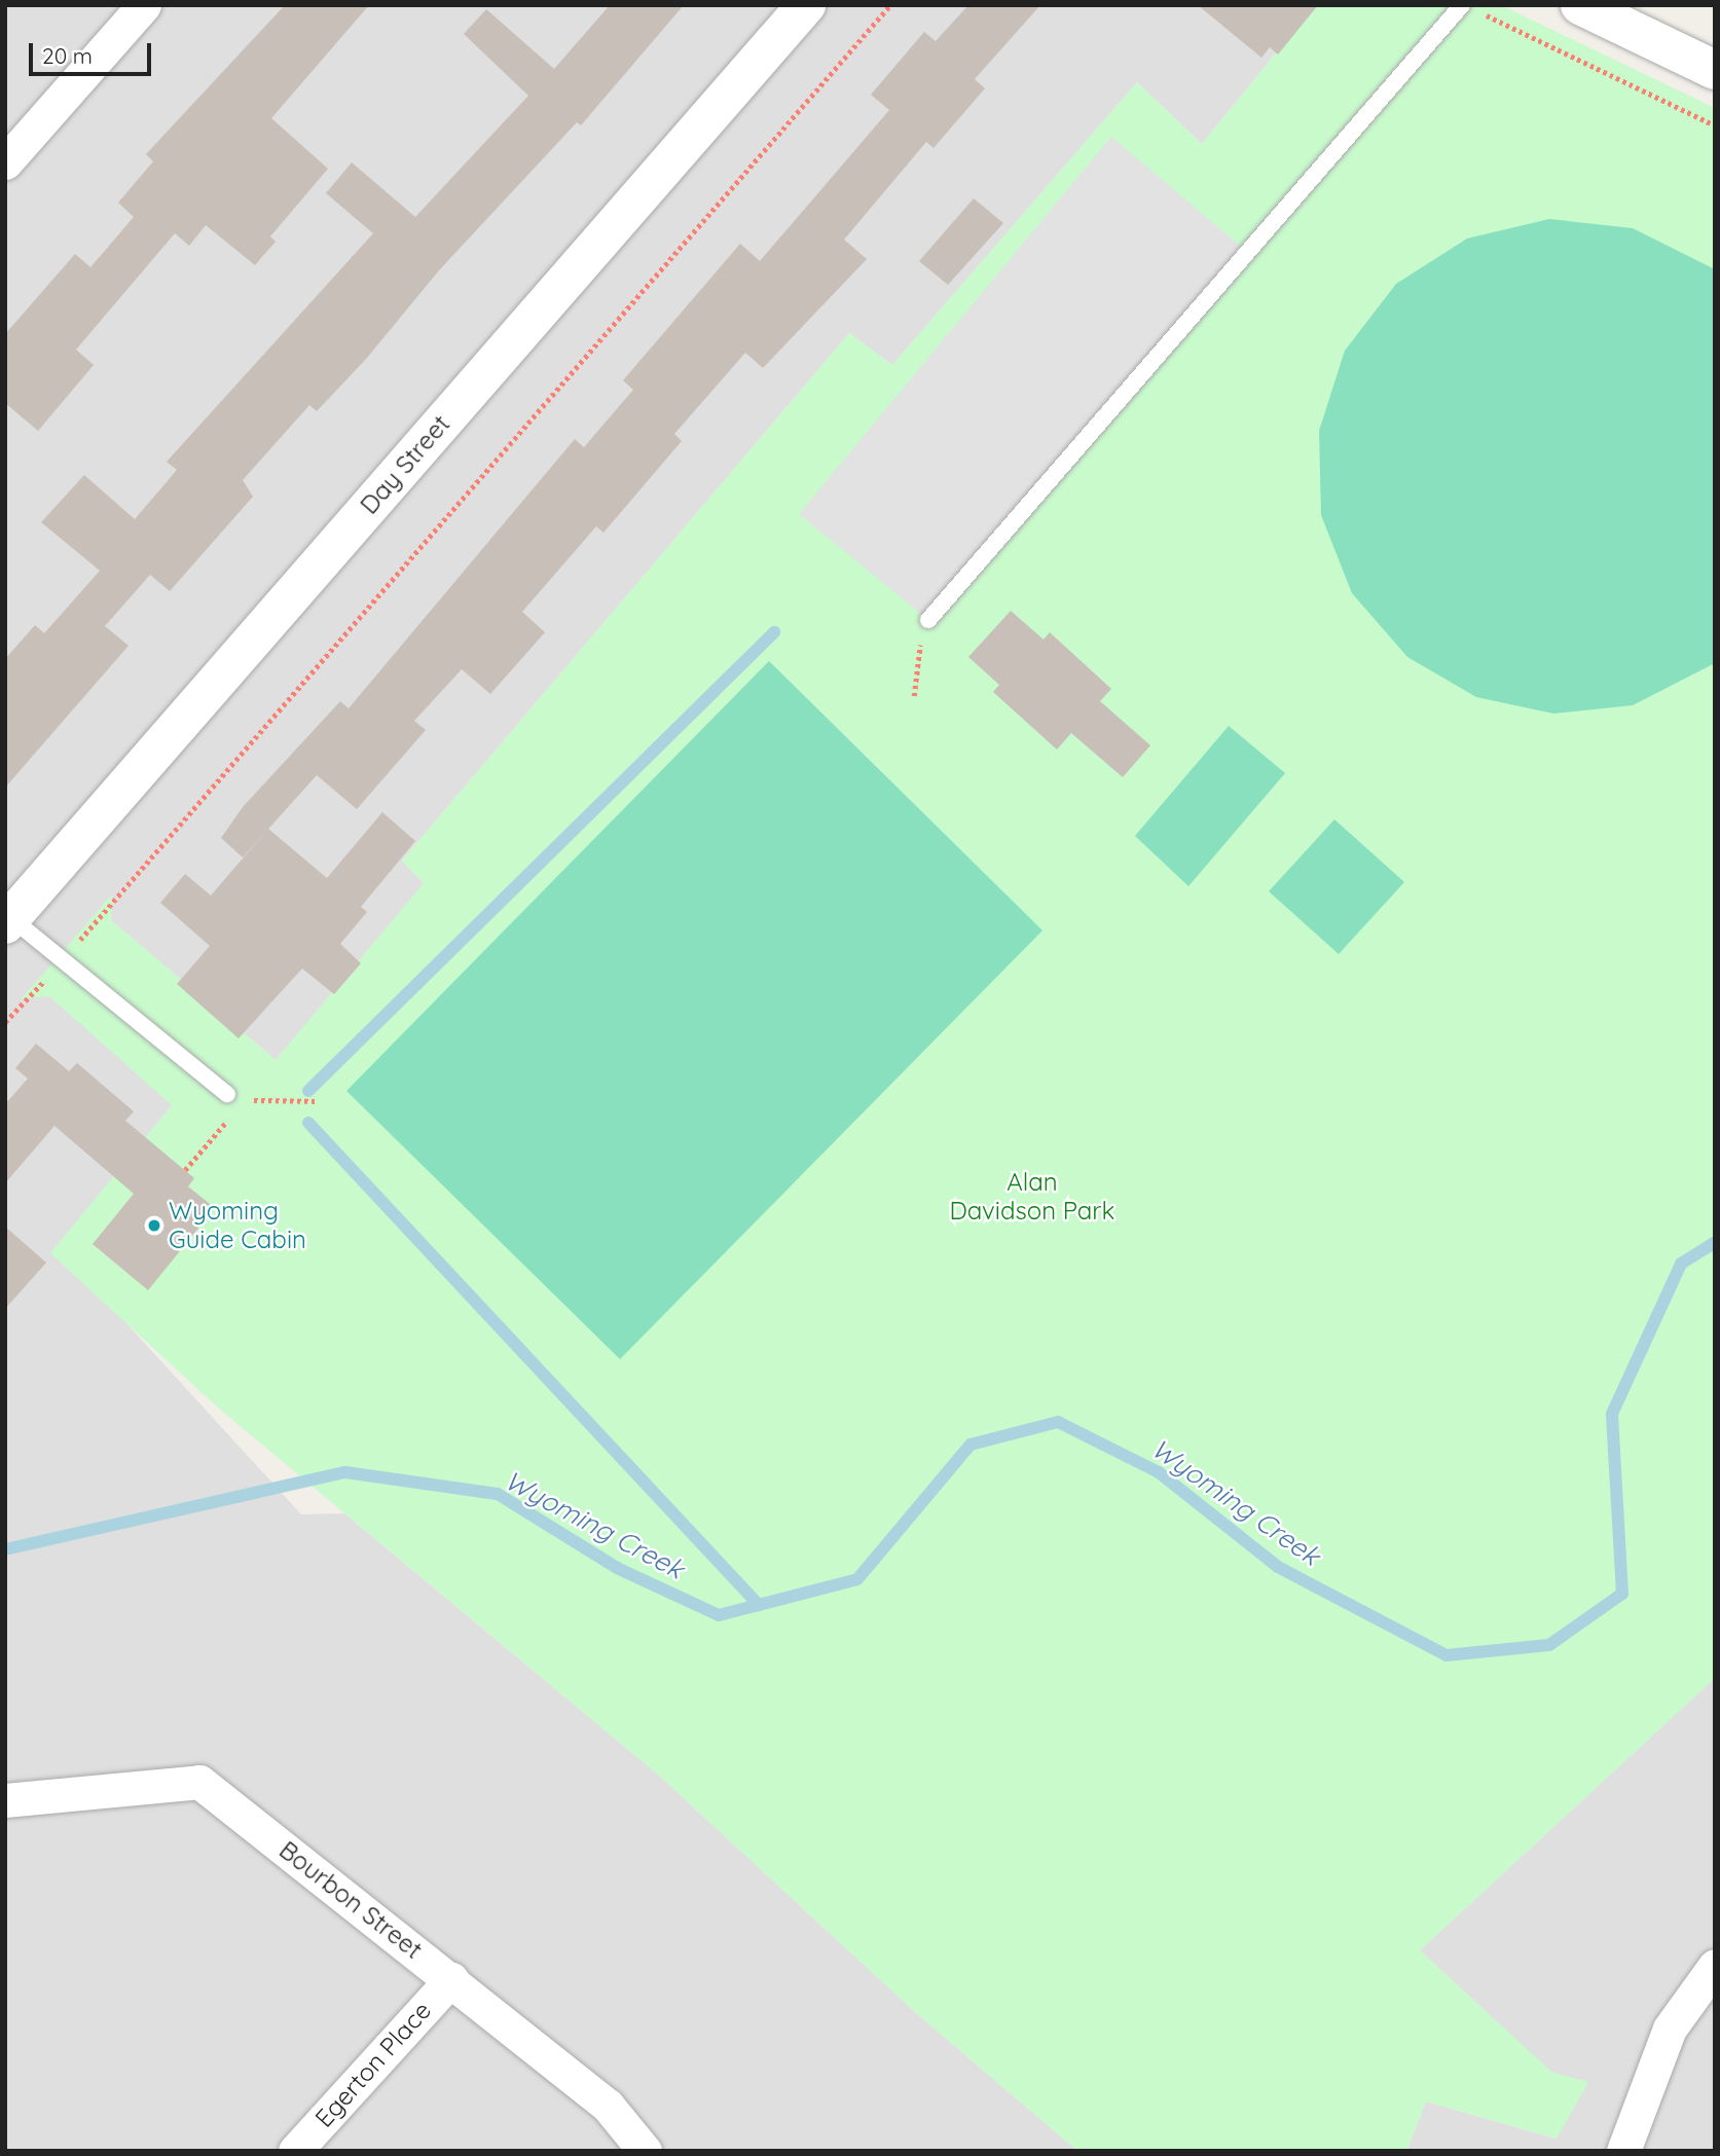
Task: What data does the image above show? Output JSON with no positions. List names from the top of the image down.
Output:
{
  "streets": {
    "street": ["Day Street", "Bourbon Street", "Egerton Place"]
  },
  "crossings": [
    ["Bourbon Street", "Egerton Place"]
  ],
  "water": ["Wyoming Creek"],
  "parks": ["Alan Davidson Park"],
  "places": ["Wyoming Guide Cabin"],
  "scale_bar": "20 m"
}
